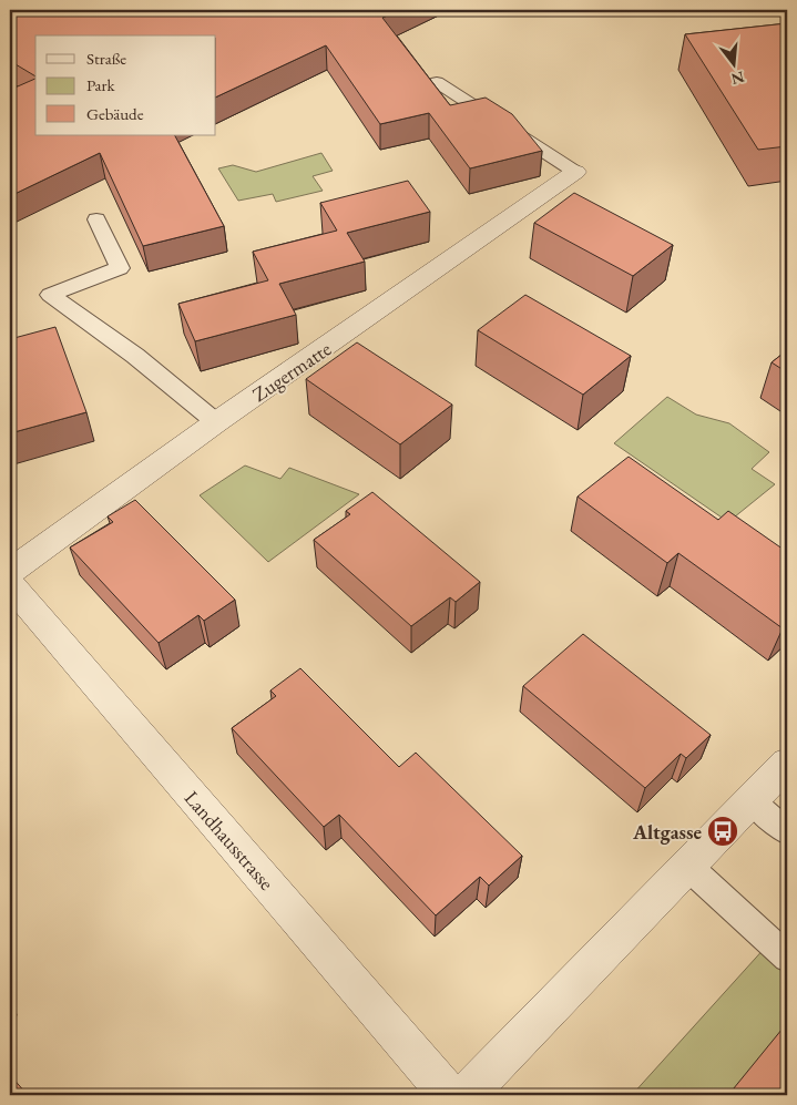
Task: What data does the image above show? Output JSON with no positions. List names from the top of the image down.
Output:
{
  "streets": {
    "street": ["Zugermatte", "Landhausstrasse"]
  },
  "places": {
    "bus stop": ["Altgasse"]
  },
  "legend": ["Straße", "Park", "Gebäude"],
  "north": "bottom"
}
